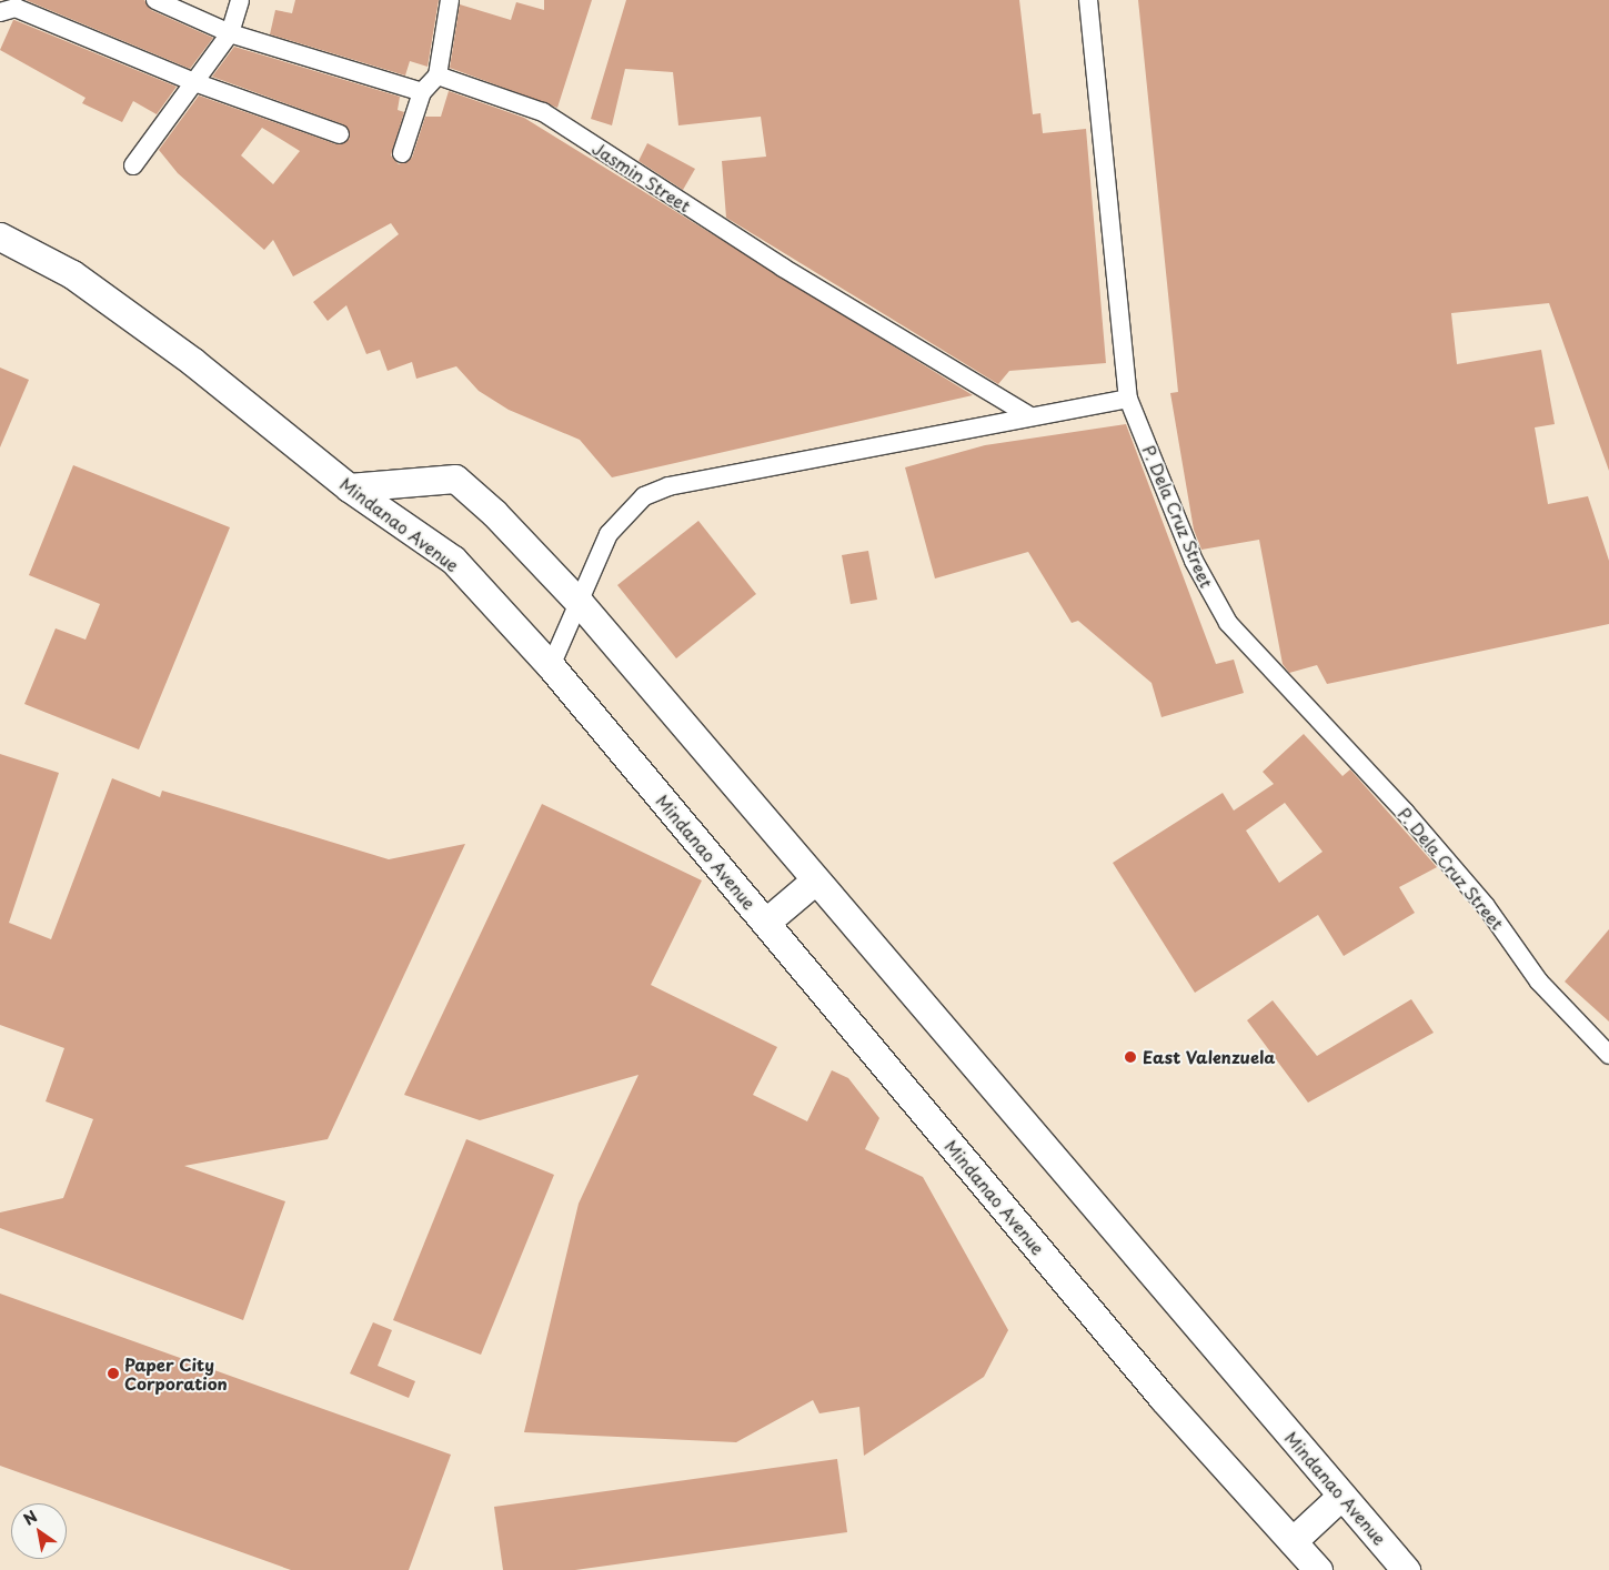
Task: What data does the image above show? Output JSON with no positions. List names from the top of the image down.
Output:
{
  "streets": {
    "main road": ["Mindanao Avenue"],
    "street": ["Jasmin Street", "P. Dela Cruz Street"]
  },
  "places": ["East Valenzuela", "Paper City Corporation"],
  "north": "top left"
}
